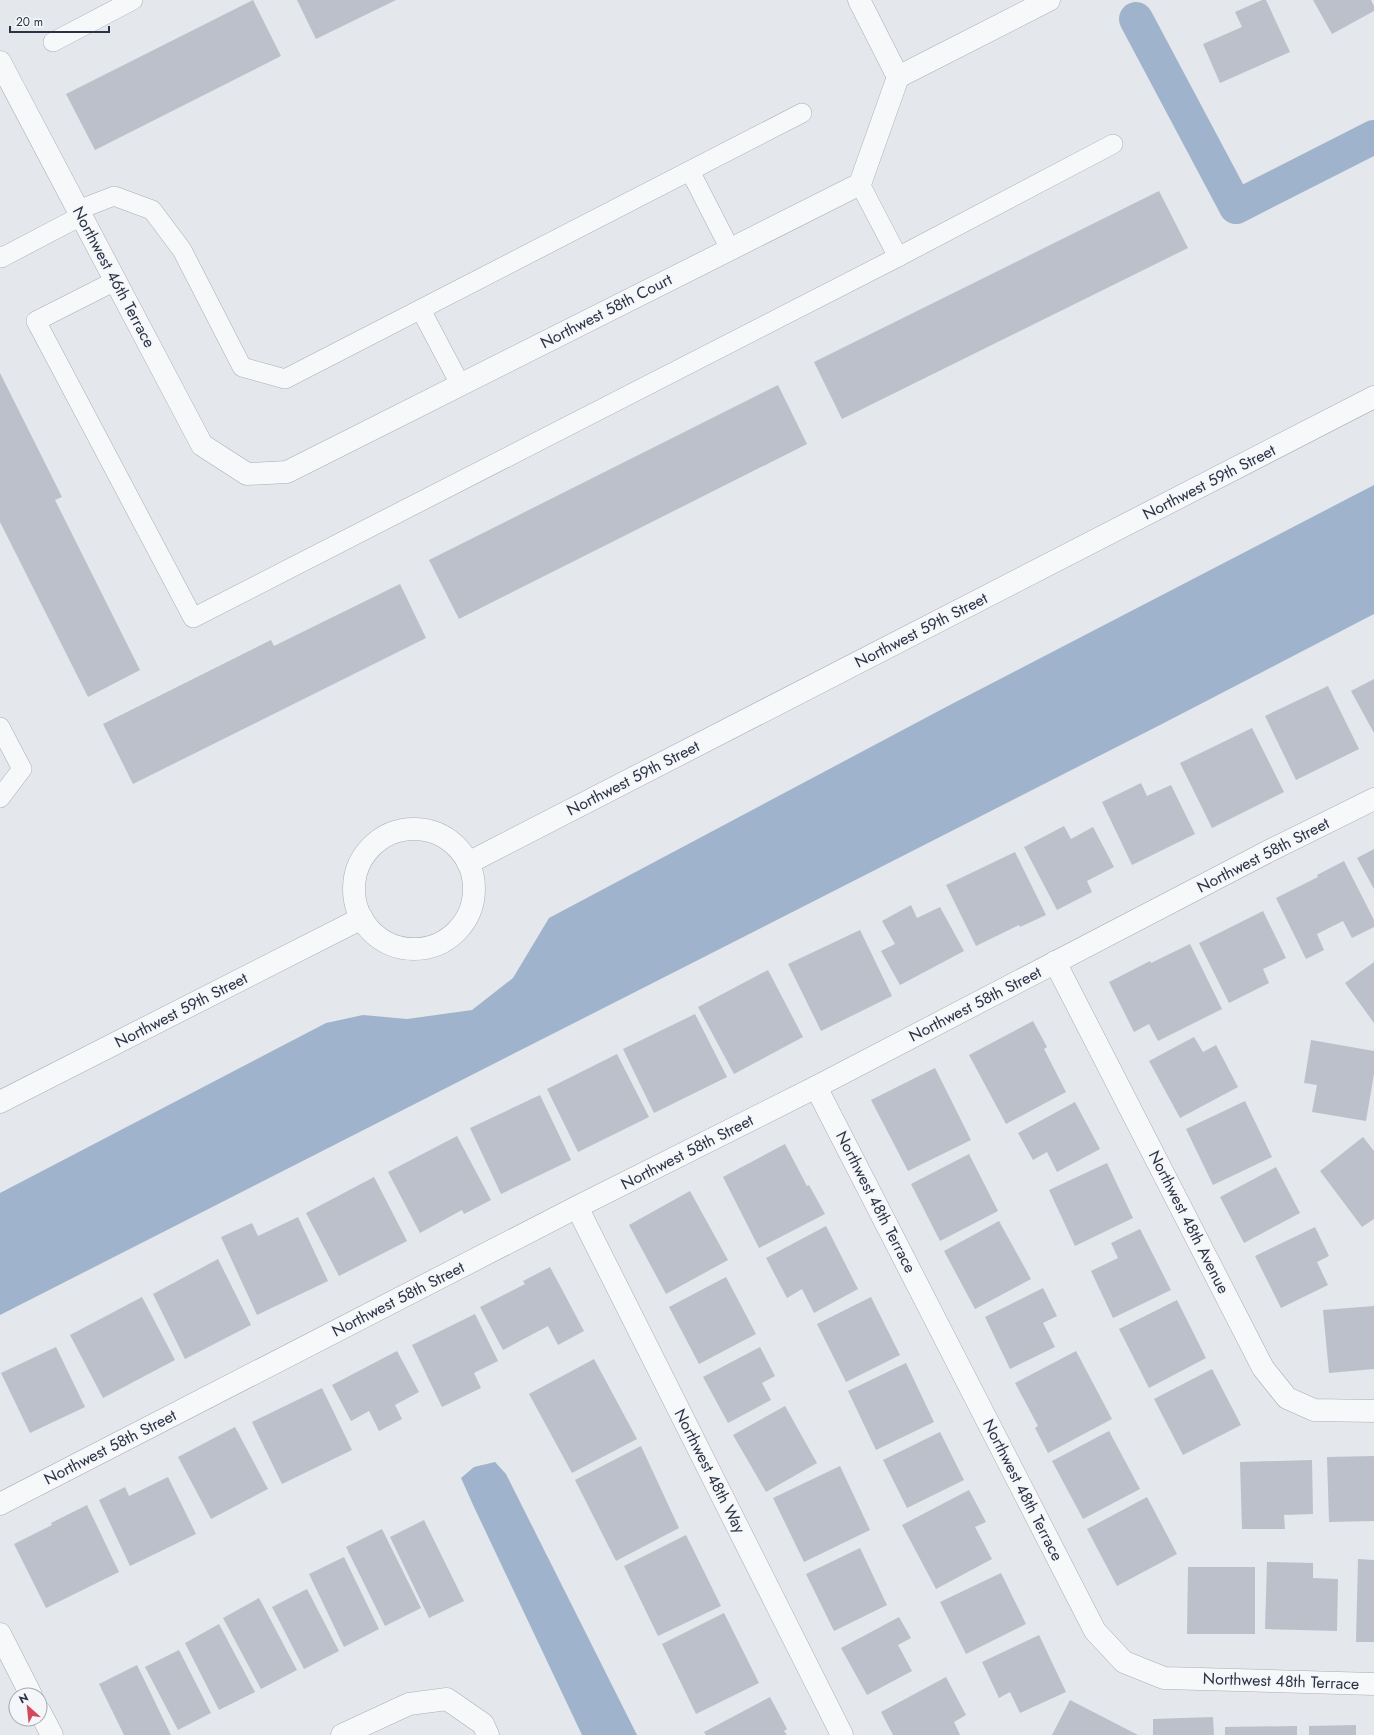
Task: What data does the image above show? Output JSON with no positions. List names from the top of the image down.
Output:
{
  "streets": {
    "street": [
      "Northwest 46th Terrace",
      "Northwest 58th Court",
      "Northwest 59th Street",
      "Northwest 58th Street",
      "Northwest 48th Terrace",
      "Northwest 48th Avenue",
      "Northwest 48th Way"
    ]
  },
  "crossings": [
    ["Northwest 46th Terrace", "Northwest 58th Court"],
    ["Northwest 58th Street", "Northwest 48th Terrace"],
    ["Northwest 58th Street", "Northwest 48th Avenue"],
    ["Northwest 58th Street", "Northwest 48th Way"]
  ],
  "scale_bar": "20 m",
  "north": "top left"
}
